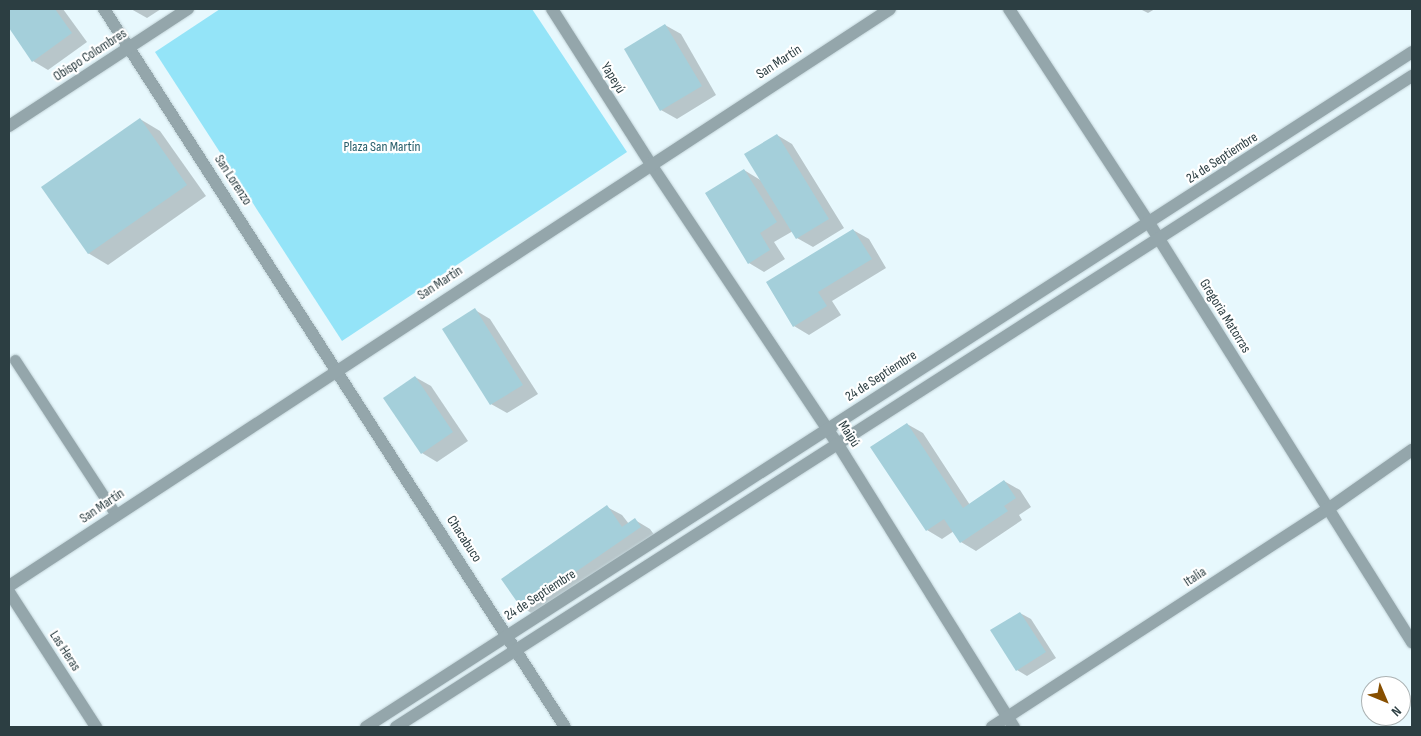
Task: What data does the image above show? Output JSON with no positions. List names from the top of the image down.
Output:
{
  "streets": {
    "street": [
      "Obispo Colombres",
      "San Martín",
      "Yapeyú",
      "24 de Septiembre",
      "San Lorenzo",
      "Gregoria Matorras",
      "Maipú",
      "Chacabuco",
      "Italia",
      "Las Heras"
    ]
  },
  "crossings": [
    ["Obispo Colombres", "San Lorenzo"],
    ["San Martín", "Yapeyú"],
    ["San Martín", "San Lorenzo"],
    ["San Martín", "Maipú"],
    ["San Martín", "Chacabuco"],
    ["Yapeyú", "Maipú"],
    ["24 de Septiembre", "Gregoria Matorras"],
    ["24 de Septiembre", "Maipú"],
    ["24 de Septiembre", "Chacabuco"],
    ["San Lorenzo", "Chacabuco"],
    ["Gregoria Matorras", "Italia"],
    ["Maipú", "Italia"]
  ],
  "parks": ["Plaza San Martín"],
  "north": "bottom right"
}
